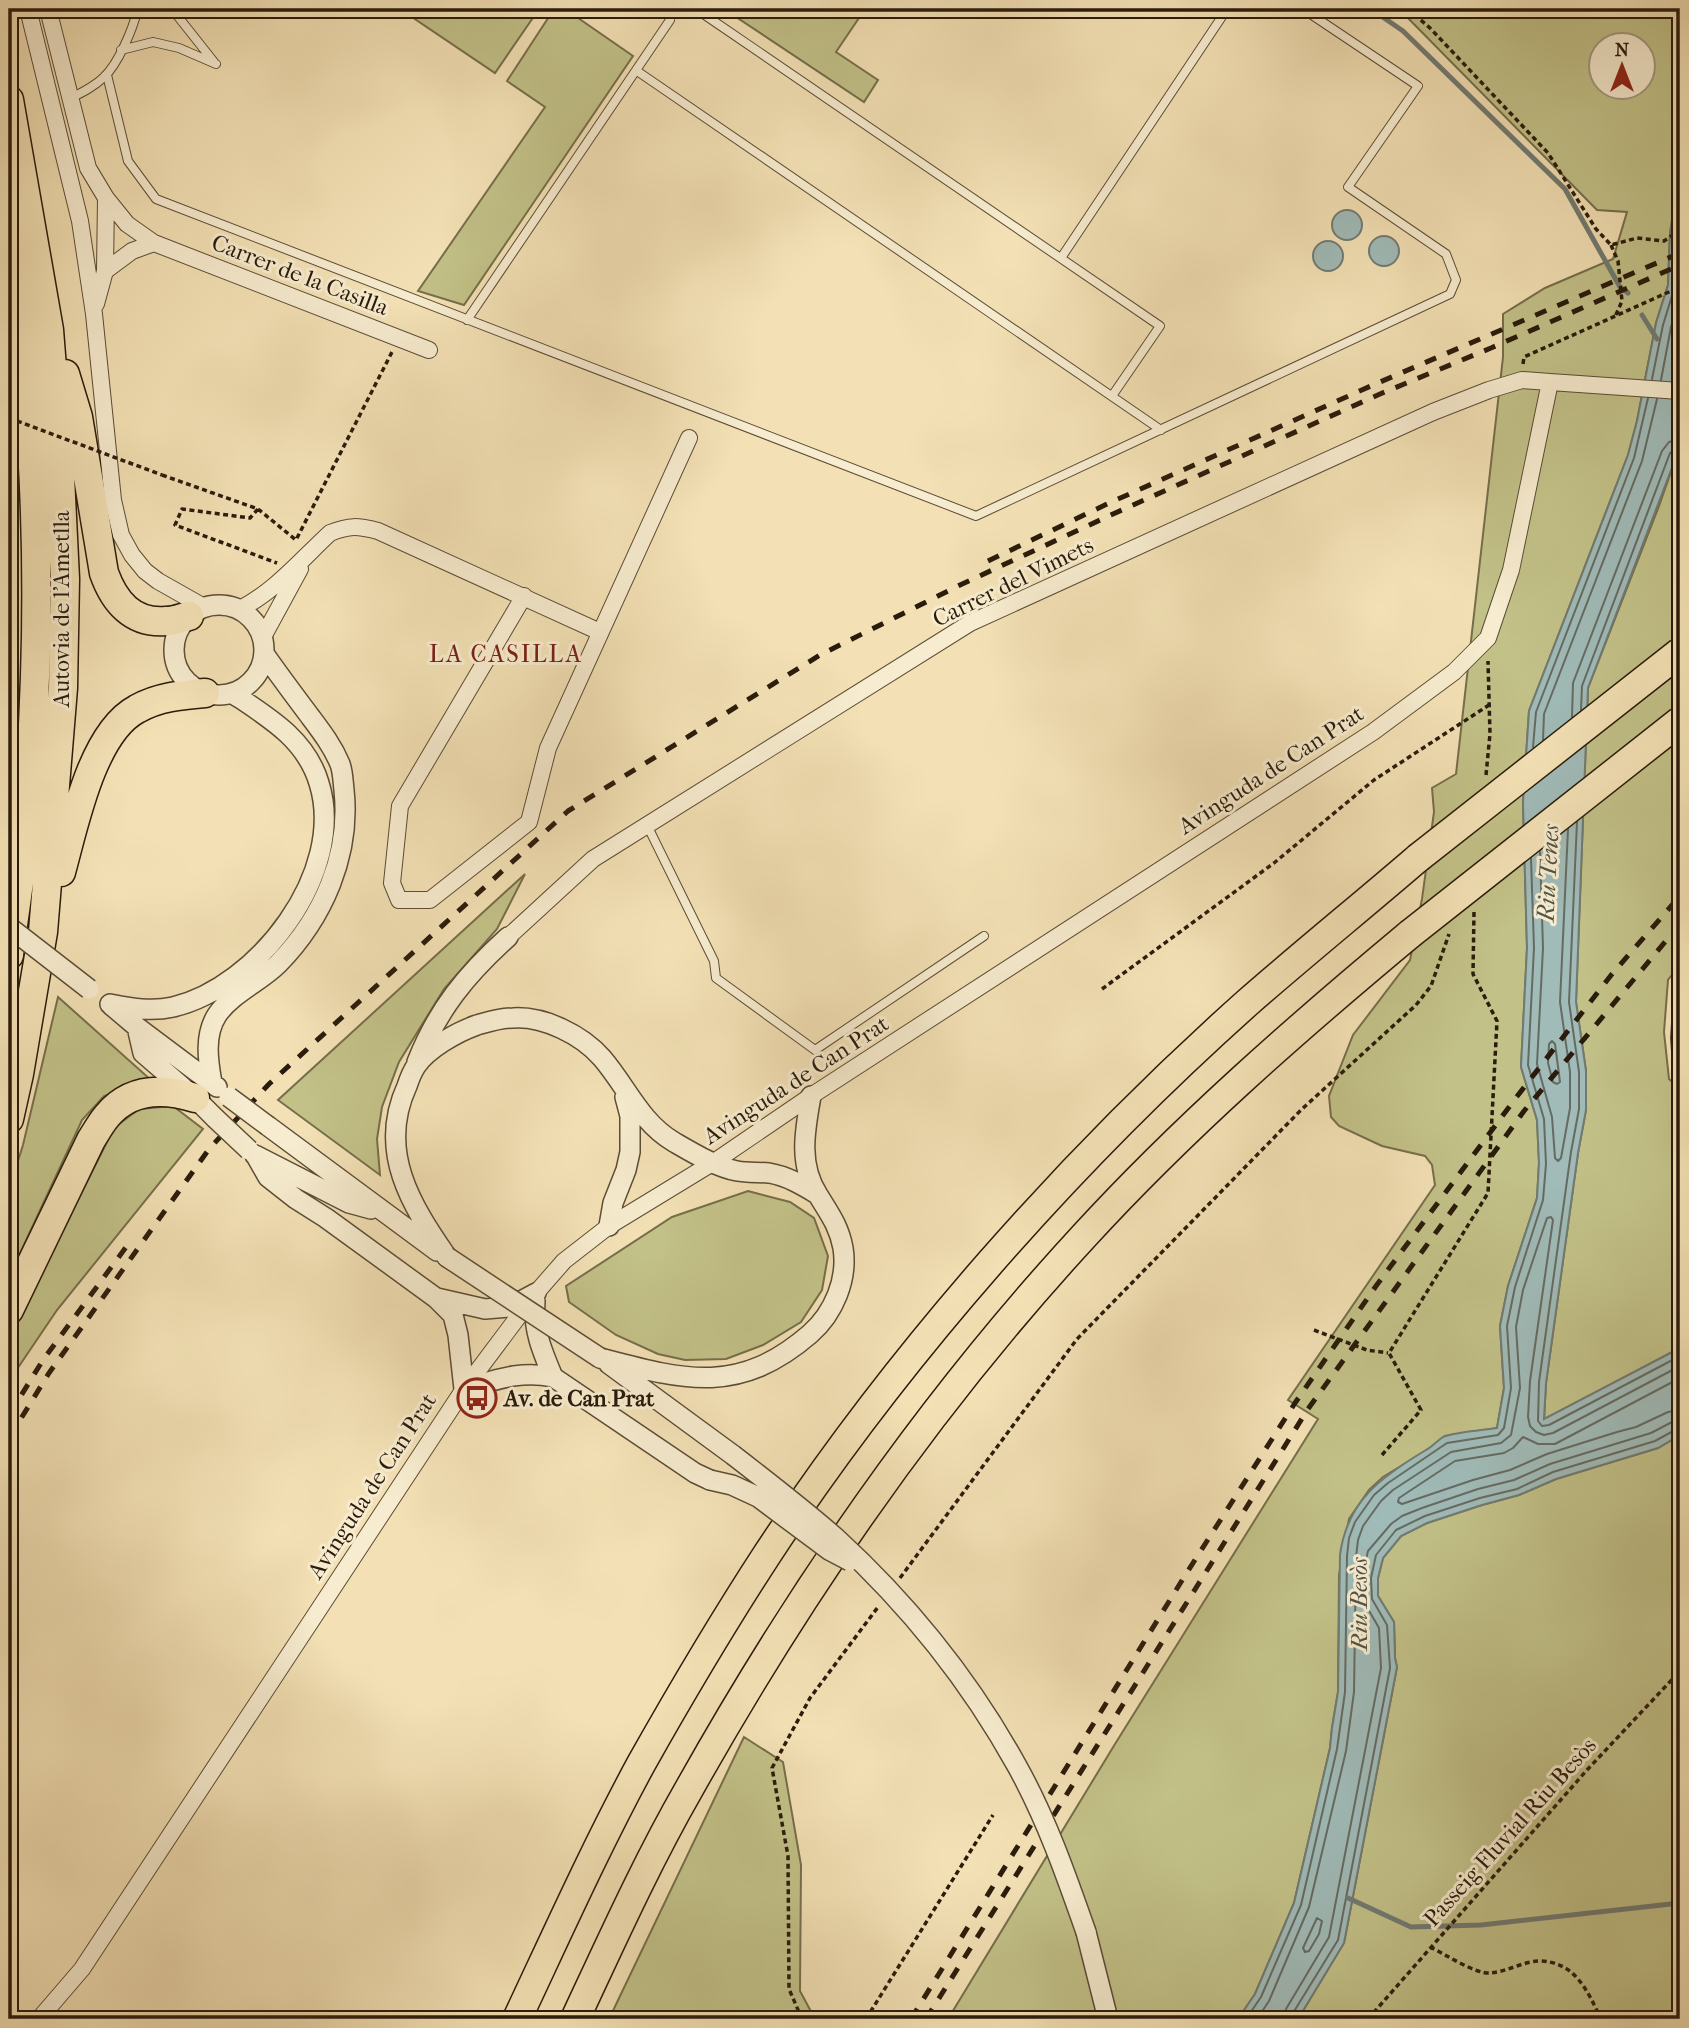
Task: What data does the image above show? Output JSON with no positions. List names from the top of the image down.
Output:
{
  "streets": {
    "highway": ["Autovia de l'Ametlla"],
    "street": ["Carrer de la Casilla", "Carrer del Vimets", "Avinguda de Can Prat"],
    "path": ["Passeig Fluvial Riu Besòs"]
  },
  "crossings": [
    ["Carrer del Vimets", "Avinguda de Can Prat"]
  ],
  "districts": ["LA CASILLA"],
  "water": ["Riu Tenes", "Riu Besòs"],
  "places": {
    "bus stop": ["Av. de Can Prat"]
  },
  "north": "top"
}
